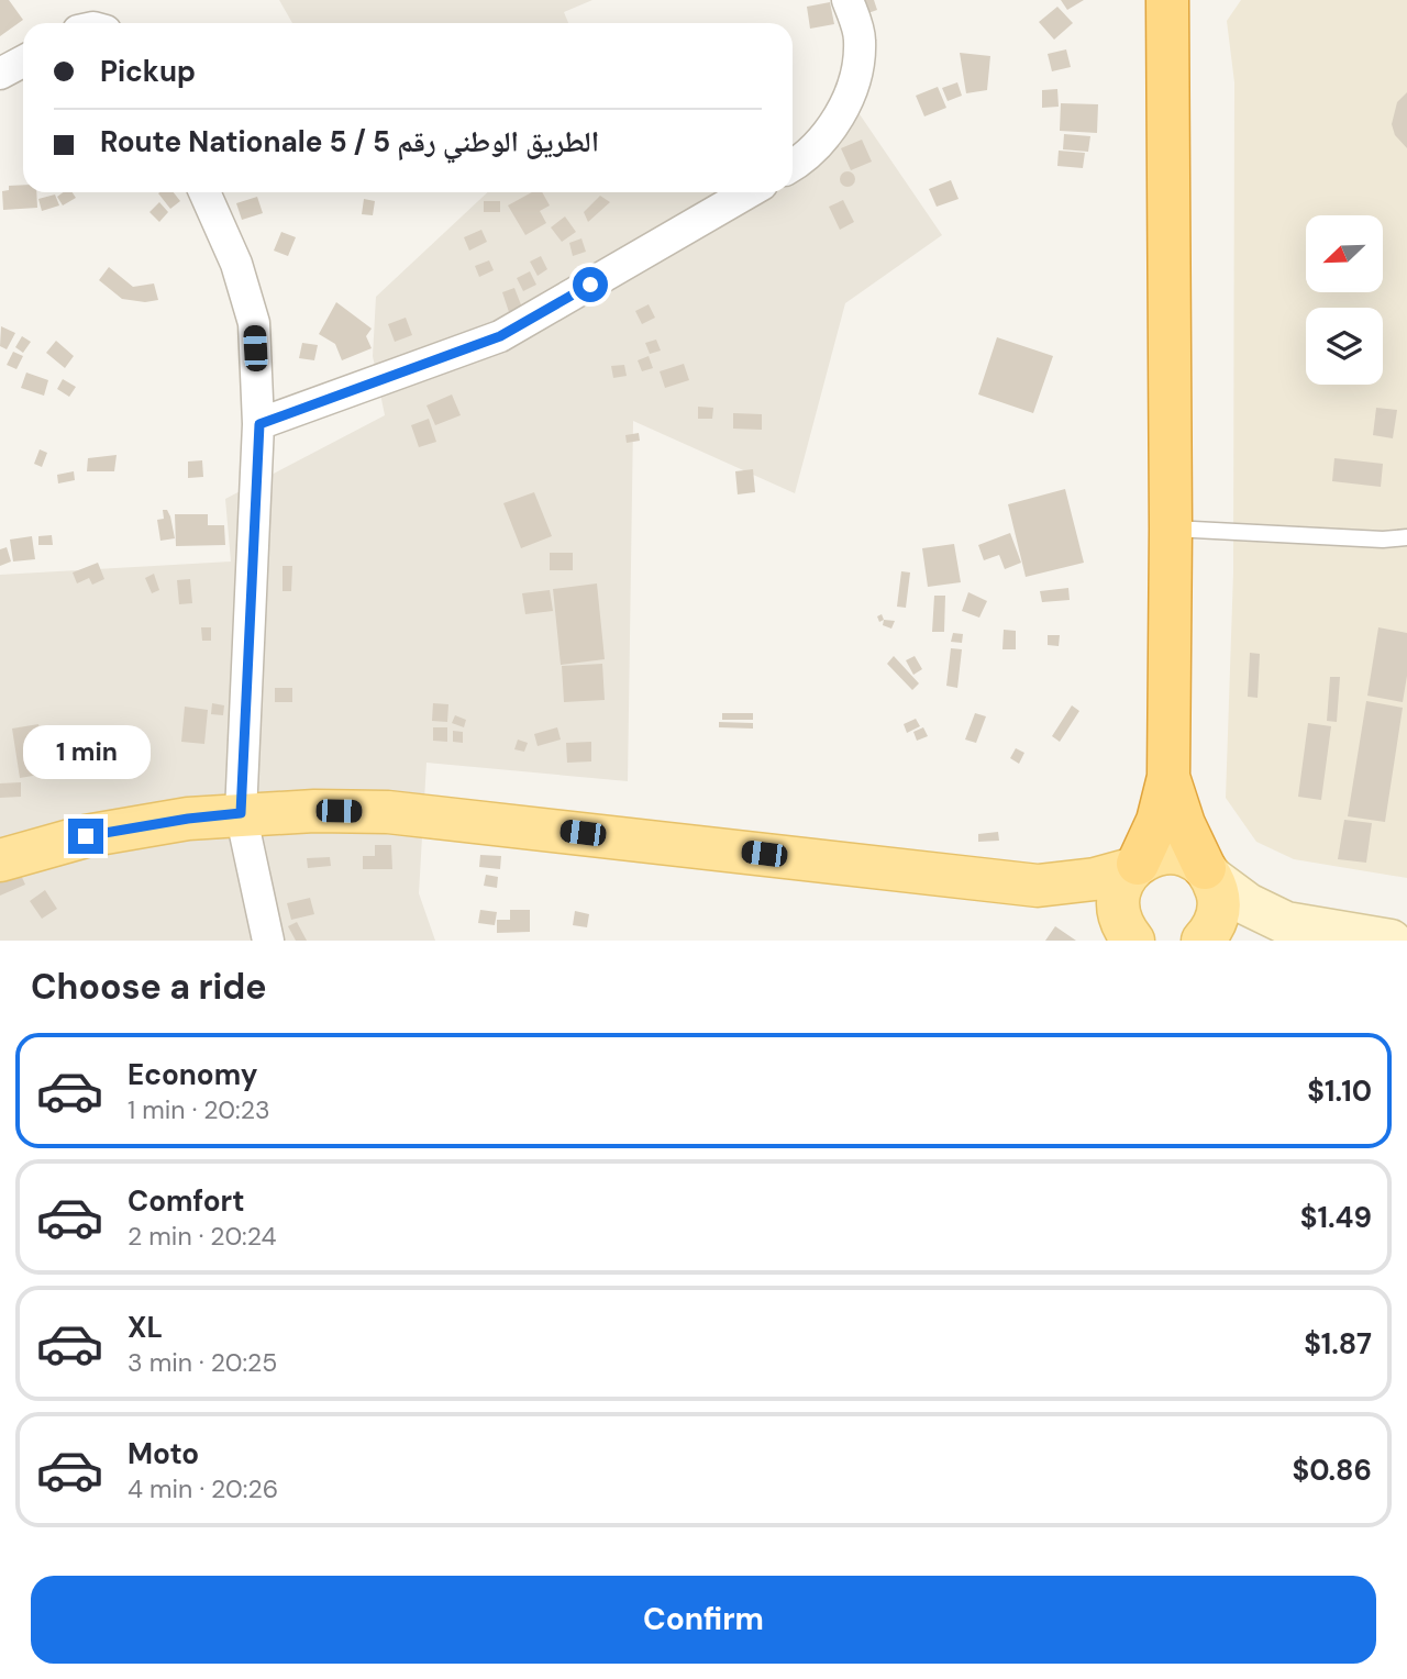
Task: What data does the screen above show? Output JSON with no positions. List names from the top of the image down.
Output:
{
  "north": "bottom left",
  "page": {
    "banner": ["Pickup", "Route Nationale 5 / الطريق الوطني رقم 5"],
    "bubble": "1 min",
    "heading": "Choose a ride",
    "list": [
      {
        "name": "Economy",
        "note": "1 min · 20:23",
        "value": "$1.10"
      },
      {
        "name": "Comfort",
        "note": "2 min · 20:24",
        "value": "$1.49"
      },
      {
        "name": "XL",
        "note": "3 min · 20:25",
        "value": "$1.87"
      },
      {
        "name": "Moto",
        "note": "4 min · 20:26",
        "value": "$0.86"
      }
    ],
    "buttons": "Confirm"
  }
}
